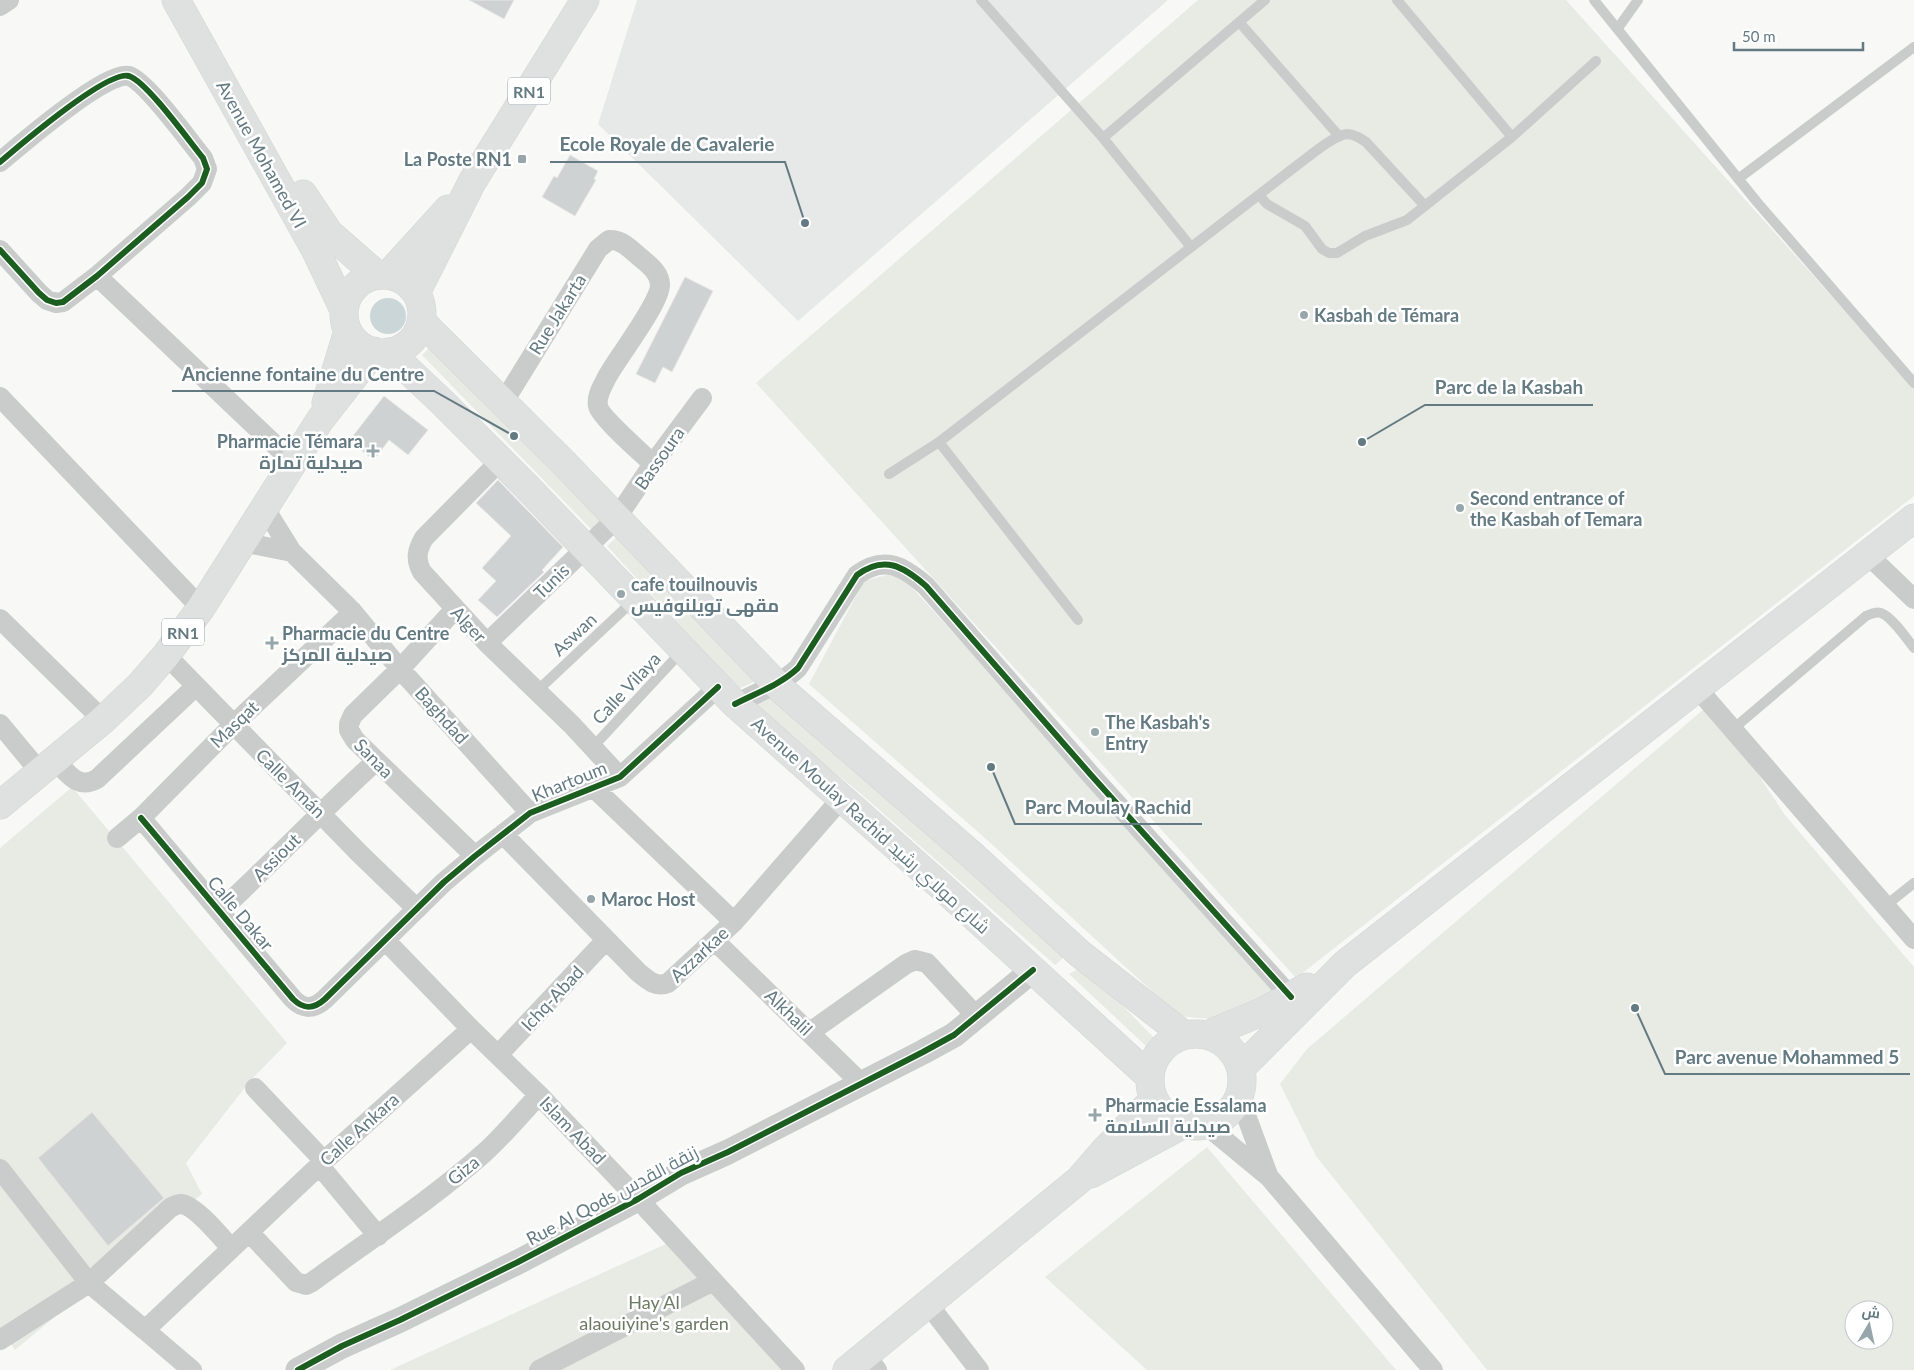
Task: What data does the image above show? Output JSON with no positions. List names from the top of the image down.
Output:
{
  "streets": {
    "main road": ["RN1", "Avenue Mohamed VI", "Avenue Moulay Rachid شارع مولاي رشيد"],
    "street": [
      "Rue Jakarta",
      "Bassoura",
      "Tunis",
      "Alger",
      "Baghdad",
      "Masqat",
      "Sanaa",
      "Khartoum",
      "Calle Amán",
      "Assiout",
      "Calle Dakar",
      "Azzarkae",
      "Ichq-Abad",
      "Alkhalil",
      "Calle Ankara",
      "Islam Abad",
      "Giza",
      "Rue Al Qods زنقة القدس"
    ],
    "lane": ["Aswan", "Calle Vilaya"]
  },
  "crossings": [
    ["RN1", "Avenue Mohamed VI"],
    ["RN1", "Baghdad"],
    ["RN1", "Calle Amán"],
    ["RN1", "Avenue Moulay Rachid شارع مولاي رشيد"],
    ["Avenue Mohamed VI", "Avenue Moulay Rachid شارع مولاي رشيد"],
    ["Rue Jakarta", "Bassoura"],
    ["Bassoura", "Tunis"],
    ["Tunis", "Alger"],
    ["Tunis", "Avenue Moulay Rachid شارع مولاي رشيد"],
    ["Alger", "Aswan"],
    ["Alger", "Calle Vilaya"],
    ["Alger", "Sanaa"],
    ["Alger", "Khartoum"],
    ["Alger", "Avenue Moulay Rachid شارع مولاي رشيد"],
    ["Aswan", "Avenue Moulay Rachid شارع مولاي رشيد"],
    ["Calle Vilaya", "Avenue Moulay Rachid شارع مولاي رشيد"],
    ["Baghdad", "Masqat"],
    ["Baghdad", "Sanaa"],
    ["Baghdad", "Khartoum"],
    ["Masqat", "Calle Amán"],
    ["Masqat", "Calle Dakar"],
    ["Sanaa", "Khartoum"],
    ["Sanaa", "Assiout"],
    ["Khartoum", "Calle Amán"],
    ["Khartoum", "Avenue Moulay Rachid شارع مولاي رشيد"],
    ["Khartoum", "Calle Dakar"],
    ["Khartoum", "Azzarkae"],
    ["Khartoum", "Islam Abad"],
    ["Calle Amán", "Assiout"],
    ["Avenue Moulay Rachid شارع مولاي رشيد", "Azzarkae"],
    ["Avenue Moulay Rachid شارع مولاي رشيد", "Rue Al Qods زنقة القدس"],
    ["Assiout", "Calle Dakar"],
    ["Azzarkae", "Ichq-Abad"],
    ["Azzarkae", "Alkhalil"],
    ["Ichq-Abad", "Islam Abad"],
    ["Alkhalil", "Rue Al Qods زنقة القدس"],
    ["Calle Ankara", "Islam Abad"],
    ["Calle Ankara", "Giza"],
    ["Islam Abad", "Giza"],
    ["Islam Abad", "Rue Al Qods زنقة القدس"]
  ],
  "parks": ["Hay Al alaouiyine's garden"],
  "places": {
    "transit": ["La Poste RN1"],
    "other": [
      "Ecole Royale de Cavalerie",
      "Kasbah de Témara",
      "Ancienne fontaine du Centre",
      "Parc de la Kasbah",
      "Second entrance of the Kasbah of Temara",
      "cafe touilnouvis مقهى تويلنوفيس",
      "The Kasbah's Entry",
      "Parc Moulay Rachid",
      "Maroc Host",
      "Parc avenue Mohammed 5"
    ],
    "health": ["Pharmacie Témara صيدلية تمارة", "Pharmacie du Centre صيدلية المركز", "Pharmacie Essalama صيدلية السلامة"]
  },
  "scale_bar": "50 m",
  "north": "top"
}
